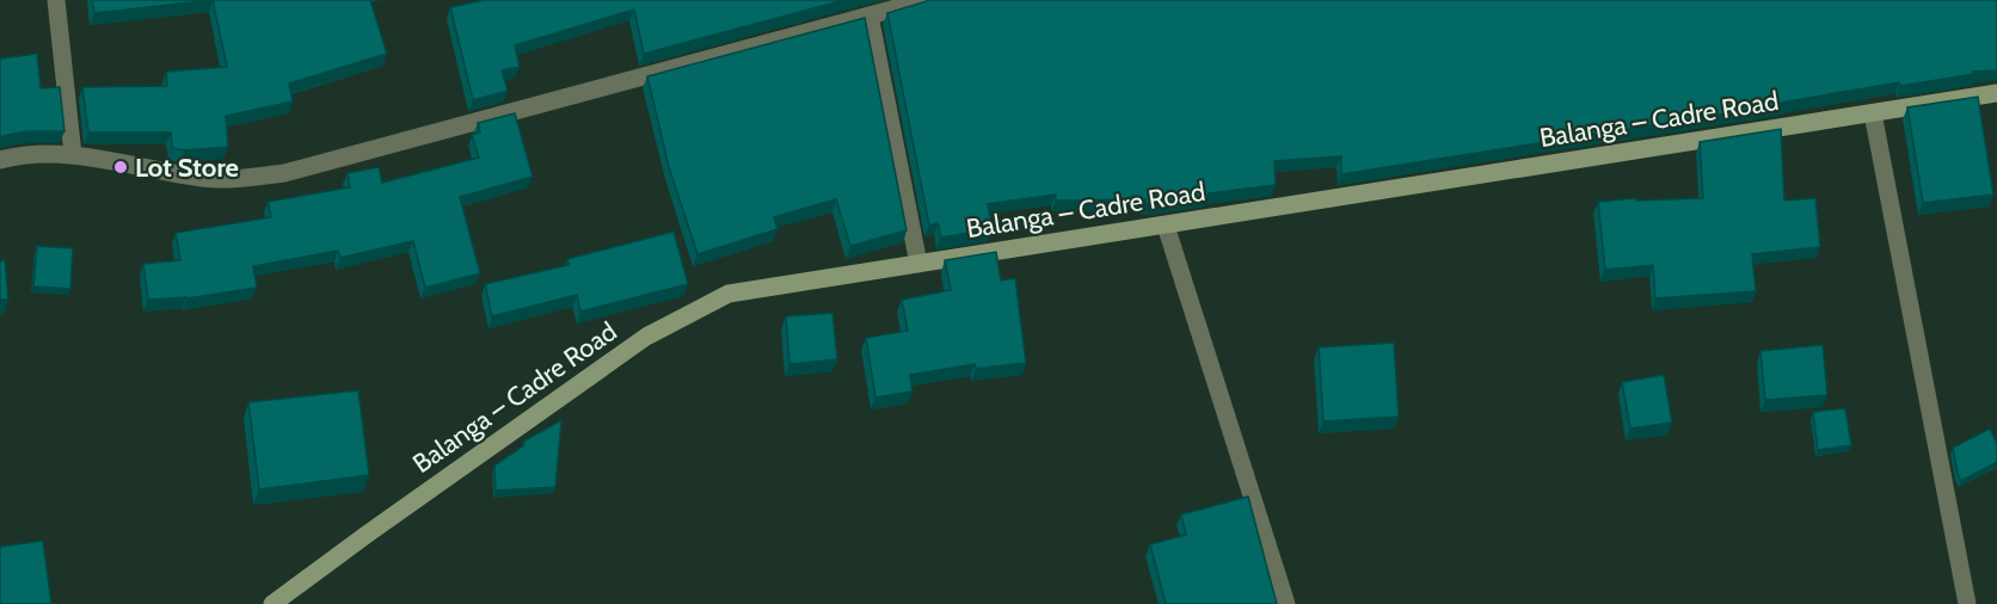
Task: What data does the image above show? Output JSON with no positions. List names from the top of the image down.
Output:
{
  "streets": {
    "street": ["Balanga – Cadre Road"]
  },
  "places": ["Lot Store"]
}
